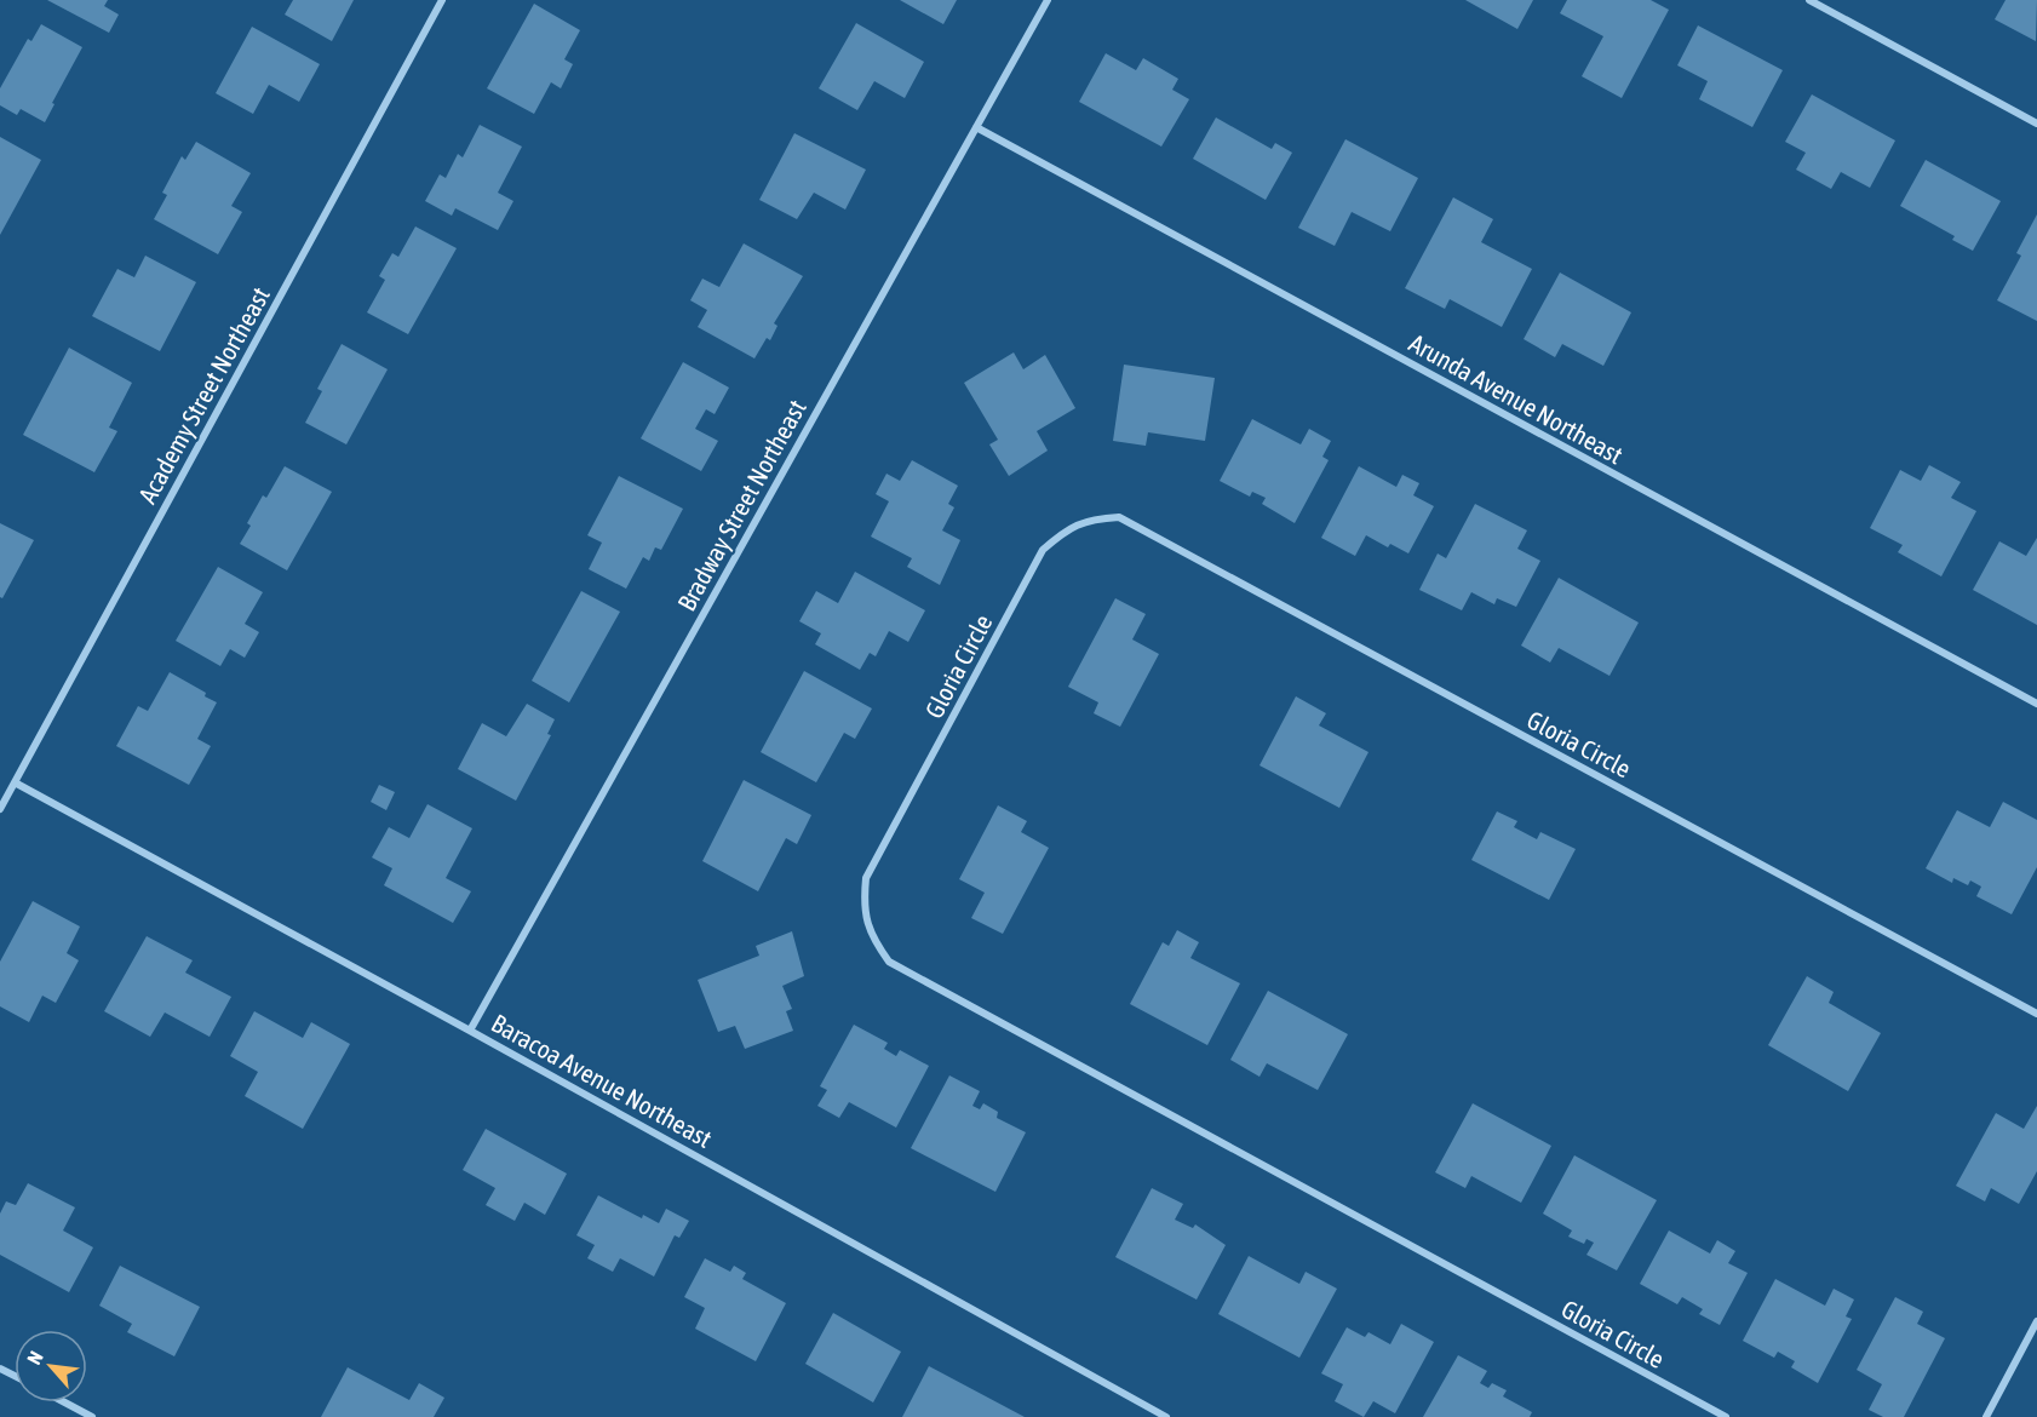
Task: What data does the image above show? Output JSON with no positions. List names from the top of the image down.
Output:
{
  "streets": {
    "street": [
      "Academy Street Northeast",
      "Arunda Avenue Northeast",
      "Bradway Street Northeast",
      "Gloria Circle",
      "Baracoa Avenue Northeast"
    ]
  },
  "crossings": [
    ["Academy Street Northeast", "Baracoa Avenue Northeast"],
    ["Arunda Avenue Northeast", "Bradway Street Northeast"],
    ["Bradway Street Northeast", "Baracoa Avenue Northeast"]
  ],
  "north": "top left"
}
